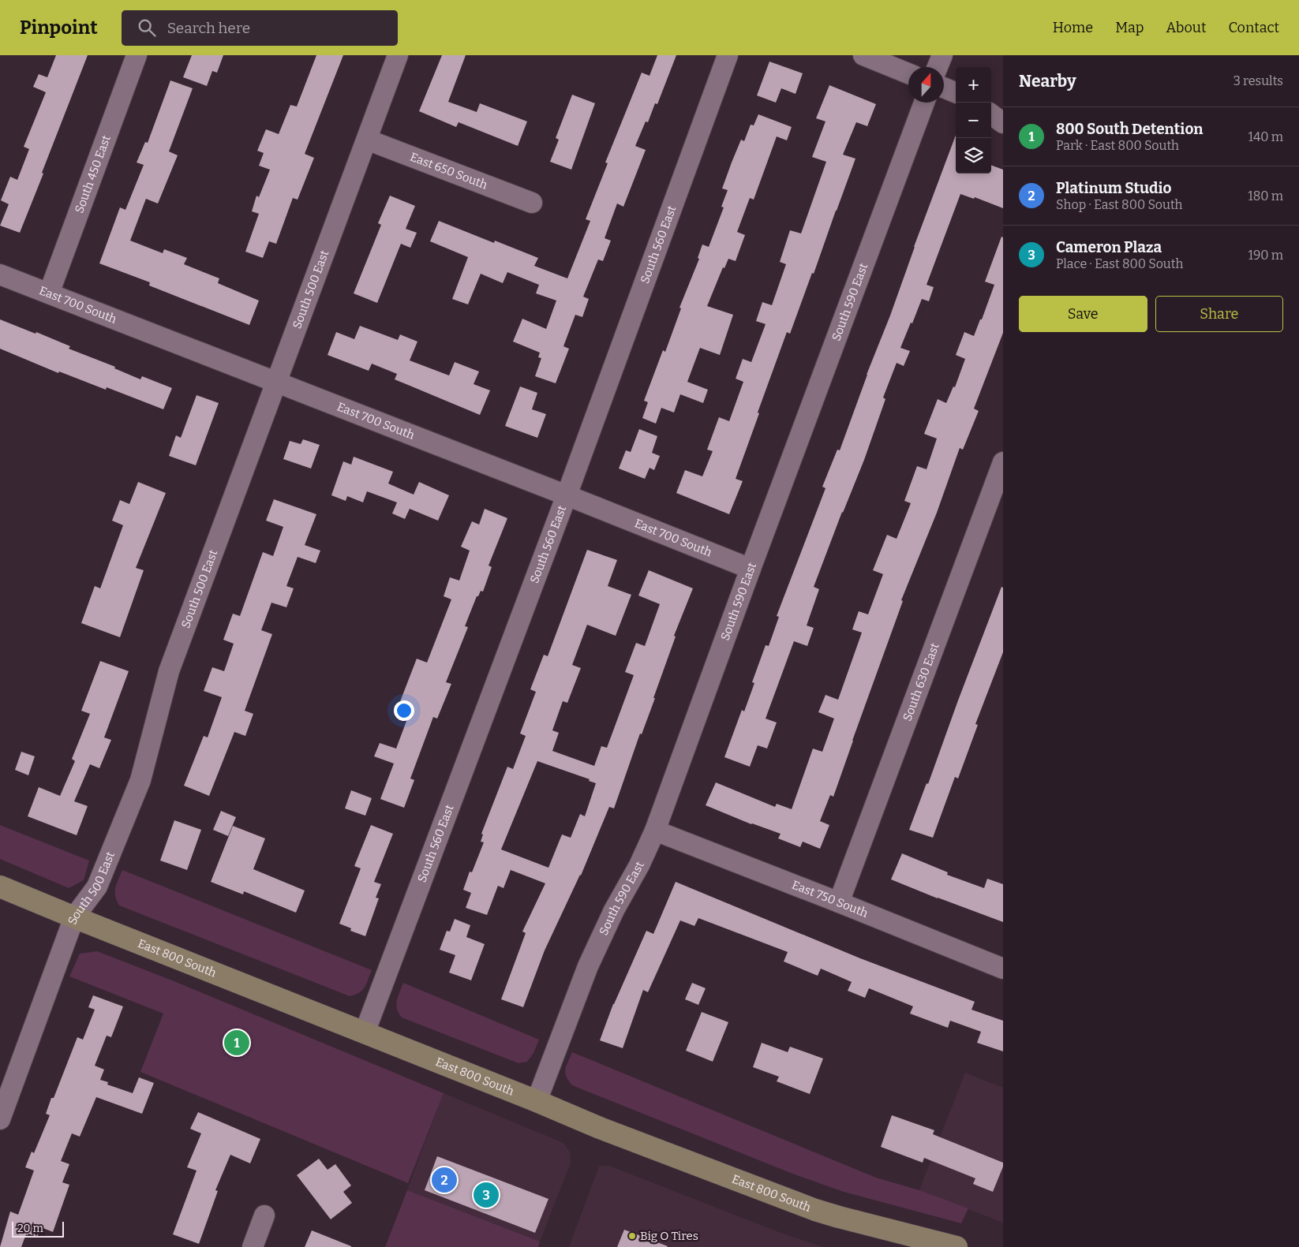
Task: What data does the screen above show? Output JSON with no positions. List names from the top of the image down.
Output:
{
  "streets": {
    "main road": ["East 800 South"],
    "street": [
      "East 650 South",
      "South 450 East",
      "South 560 East",
      "South 500 East",
      "South 590 East",
      "East 700 South",
      "South 630 East",
      "East 750 South"
    ]
  },
  "crossings": [
    ["East 650 South", "South 500 East"],
    ["South 450 East", "East 700 South"],
    ["South 560 East", "East 700 South"],
    ["South 560 East", "East 800 South"],
    ["South 500 East", "East 700 South"],
    ["South 500 East", "East 800 South"],
    ["South 590 East", "East 700 South"],
    ["South 590 East", "East 750 South"],
    ["South 590 East", "East 800 South"],
    ["South 630 East", "East 750 South"]
  ],
  "places": ["Big O Tires"],
  "scale_bar": "20 m",
  "north": "top",
  "page": {
    "header": "Pinpoint",
    "search": "Search here",
    "nav": [
      "Home",
      "Map",
      "About",
      "Contact"
    ],
    "heading": ["Nearby", "3 results"],
    "map_buttons": ["+", "−"],
    "list": [
      {
        "mark": "1",
        "name": "800 South Detention",
        "note": "Park · East 800 South",
        "value": "140 m"
      },
      {
        "mark": "2",
        "name": "Platinum Studio",
        "note": "Shop · East 800 South",
        "value": "180 m"
      },
      {
        "mark": "3",
        "name": "Cameron Plaza",
        "note": "Place · East 800 South",
        "value": "190 m"
      }
    ],
    "buttons": ["Save", "Share"],
    "pins": ["1", "2", "3"],
    "scale": "20 m"
  }
}
